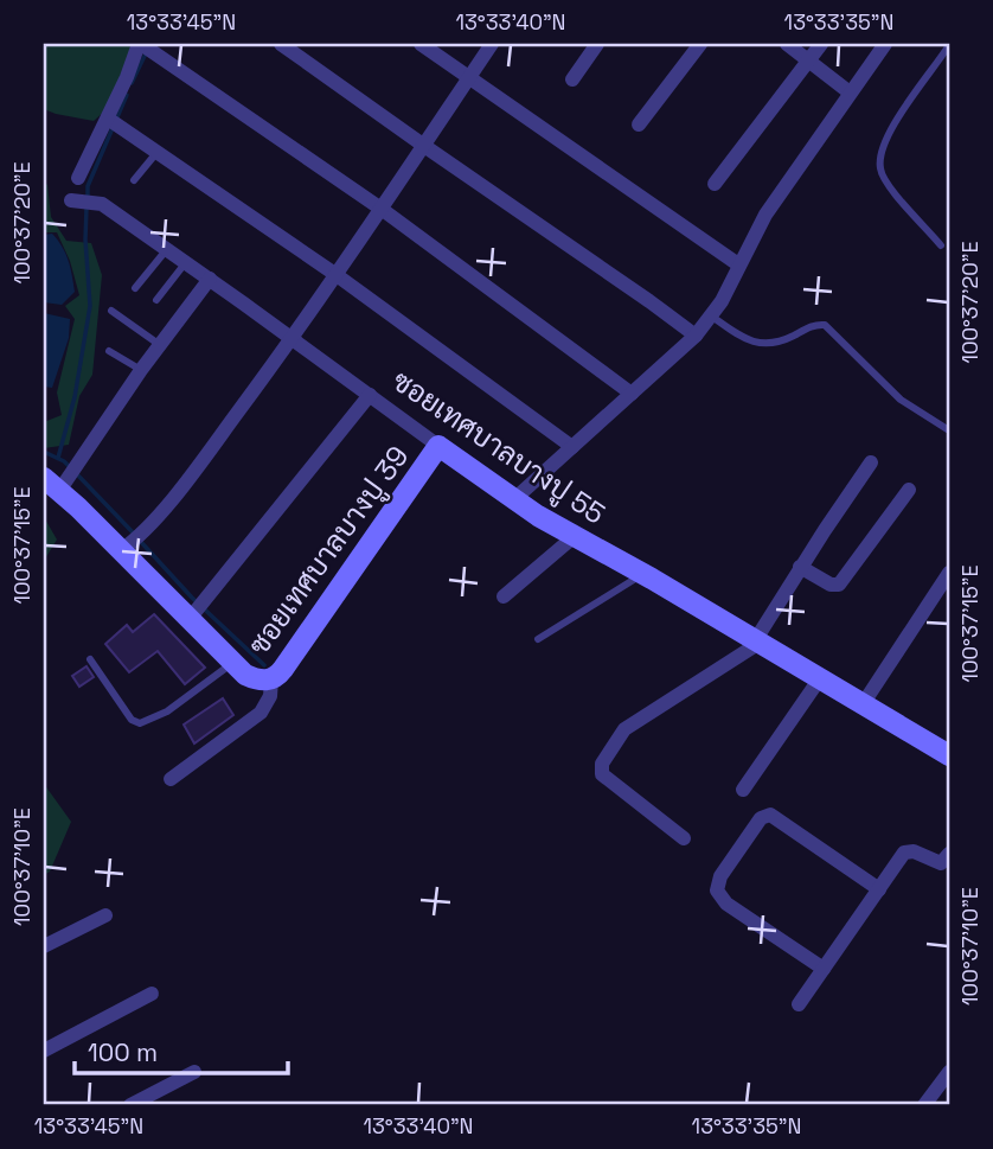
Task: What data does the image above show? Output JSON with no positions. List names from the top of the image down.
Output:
{
  "streets": {
    "street": ["ซอยเทศบาลบางปู 55", "ซอยเทศบาลบางปู 39"]
  },
  "crossings": [
    ["ซอยเทศบาลบางปู 55", "ซอยเทศบาลบางปู 39"]
  ],
  "scale_bar": "100 m",
  "coordinates": [
    "13°33'45\"N",
    "13°33'40\"N",
    "13°33'35\"N",
    "100°37'20\"E",
    "100°37'15\"E",
    "100°37'10\"E"
  ]
}
